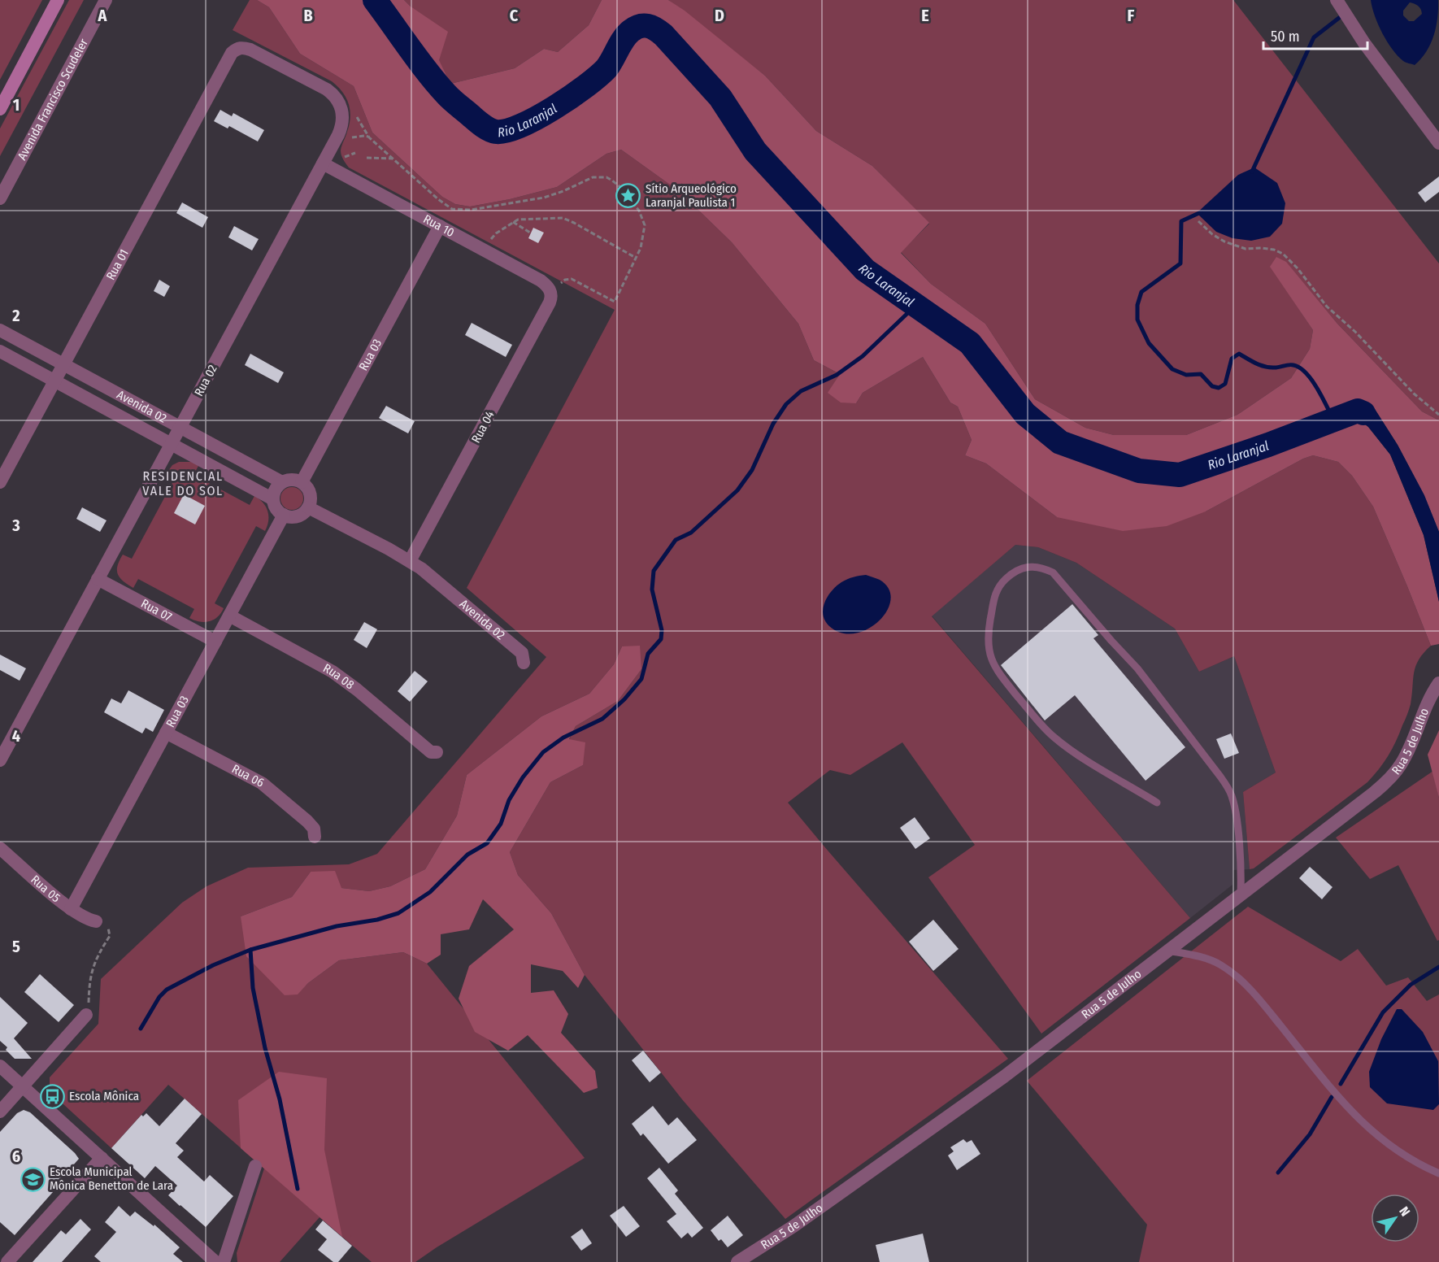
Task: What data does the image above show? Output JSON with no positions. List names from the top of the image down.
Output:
{
  "streets": {
    "street": [
      "Avenida Francisco Scudeler",
      "Rua 10",
      "Rua 01",
      "Rua 03",
      "Rua 02",
      "Avenida 02",
      "Rua 04",
      "Rua 07",
      "Rua 08",
      "Rua 5 de Julho",
      "Rua 06",
      "Rua 05"
    ]
  },
  "crossings": [
    ["Rua 10", "Rua 03"],
    ["Rua 10", "Rua 02"],
    ["Rua 10", "Rua 04"],
    ["Rua 01", "Rua 02"],
    ["Rua 01", "Avenida 02"],
    ["Rua 03", "Avenida 02"],
    ["Rua 03", "Rua 07"],
    ["Rua 03", "Rua 08"],
    ["Rua 03", "Rua 06"],
    ["Rua 03", "Rua 05"],
    ["Rua 02", "Avenida 02"],
    ["Rua 02", "Rua 07"],
    ["Avenida 02", "Rua 04"]
  ],
  "districts": ["RESIDENCIAL VALE DO SOL"],
  "water": ["Rio Laranjal"],
  "places": {
    "place": ["Sítio Arqueológico Laranjal Paulista 1"],
    "bus stop": ["Escola Mônica"],
    "school or university": ["Escola Municipal Mônica Benetton de Lara"]
  },
  "scale_bar": "50 m",
  "north": "top right",
  "grid": {
    "columns": [
      "A",
      "B",
      "C",
      "D",
      "E",
      "F"
    ],
    "rows": [
      "1",
      "2",
      "3",
      "4",
      "5",
      "6"
    ]
  }
}
